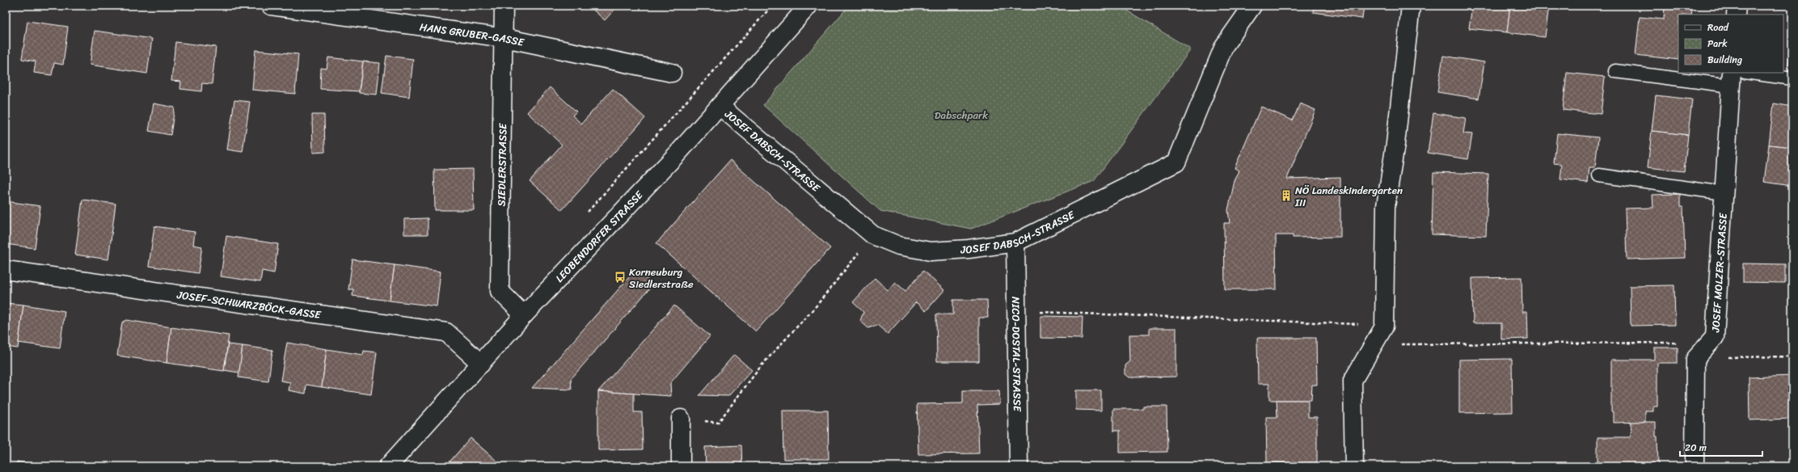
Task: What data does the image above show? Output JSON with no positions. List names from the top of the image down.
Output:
{
  "streets": {
    "street": [
      "HANS GRUBER-GASSE",
      "JOSEF DABSCH-STRASSE",
      "SIEDLERSTRASSE",
      "LEOBENDORFER STRASSE",
      "JOSEF MOLZER-STRASSE",
      "JOSEF-SCHWARZBÖCK-GASSE",
      "NICO-DOSTAL-STRASSE"
    ]
  },
  "crossings": [
    ["HANS GRUBER-GASSE", "SIEDLERSTRASSE"],
    ["JOSEF DABSCH-STRASSE", "LEOBENDORFER STRASSE"],
    ["JOSEF DABSCH-STRASSE", "NICO-DOSTAL-STRASSE"],
    ["SIEDLERSTRASSE", "LEOBENDORFER STRASSE"],
    ["LEOBENDORFER STRASSE", "JOSEF-SCHWARZBÖCK-GASSE"]
  ],
  "parks": ["Dabschpark"],
  "places": {
    "building": ["NÖ Landeskindergarten III"],
    "bus stop": ["Korneuburg Siedlerstraße"]
  },
  "legend": ["Road", "Park", "Building"],
  "scale_bar": "20 m"
}
